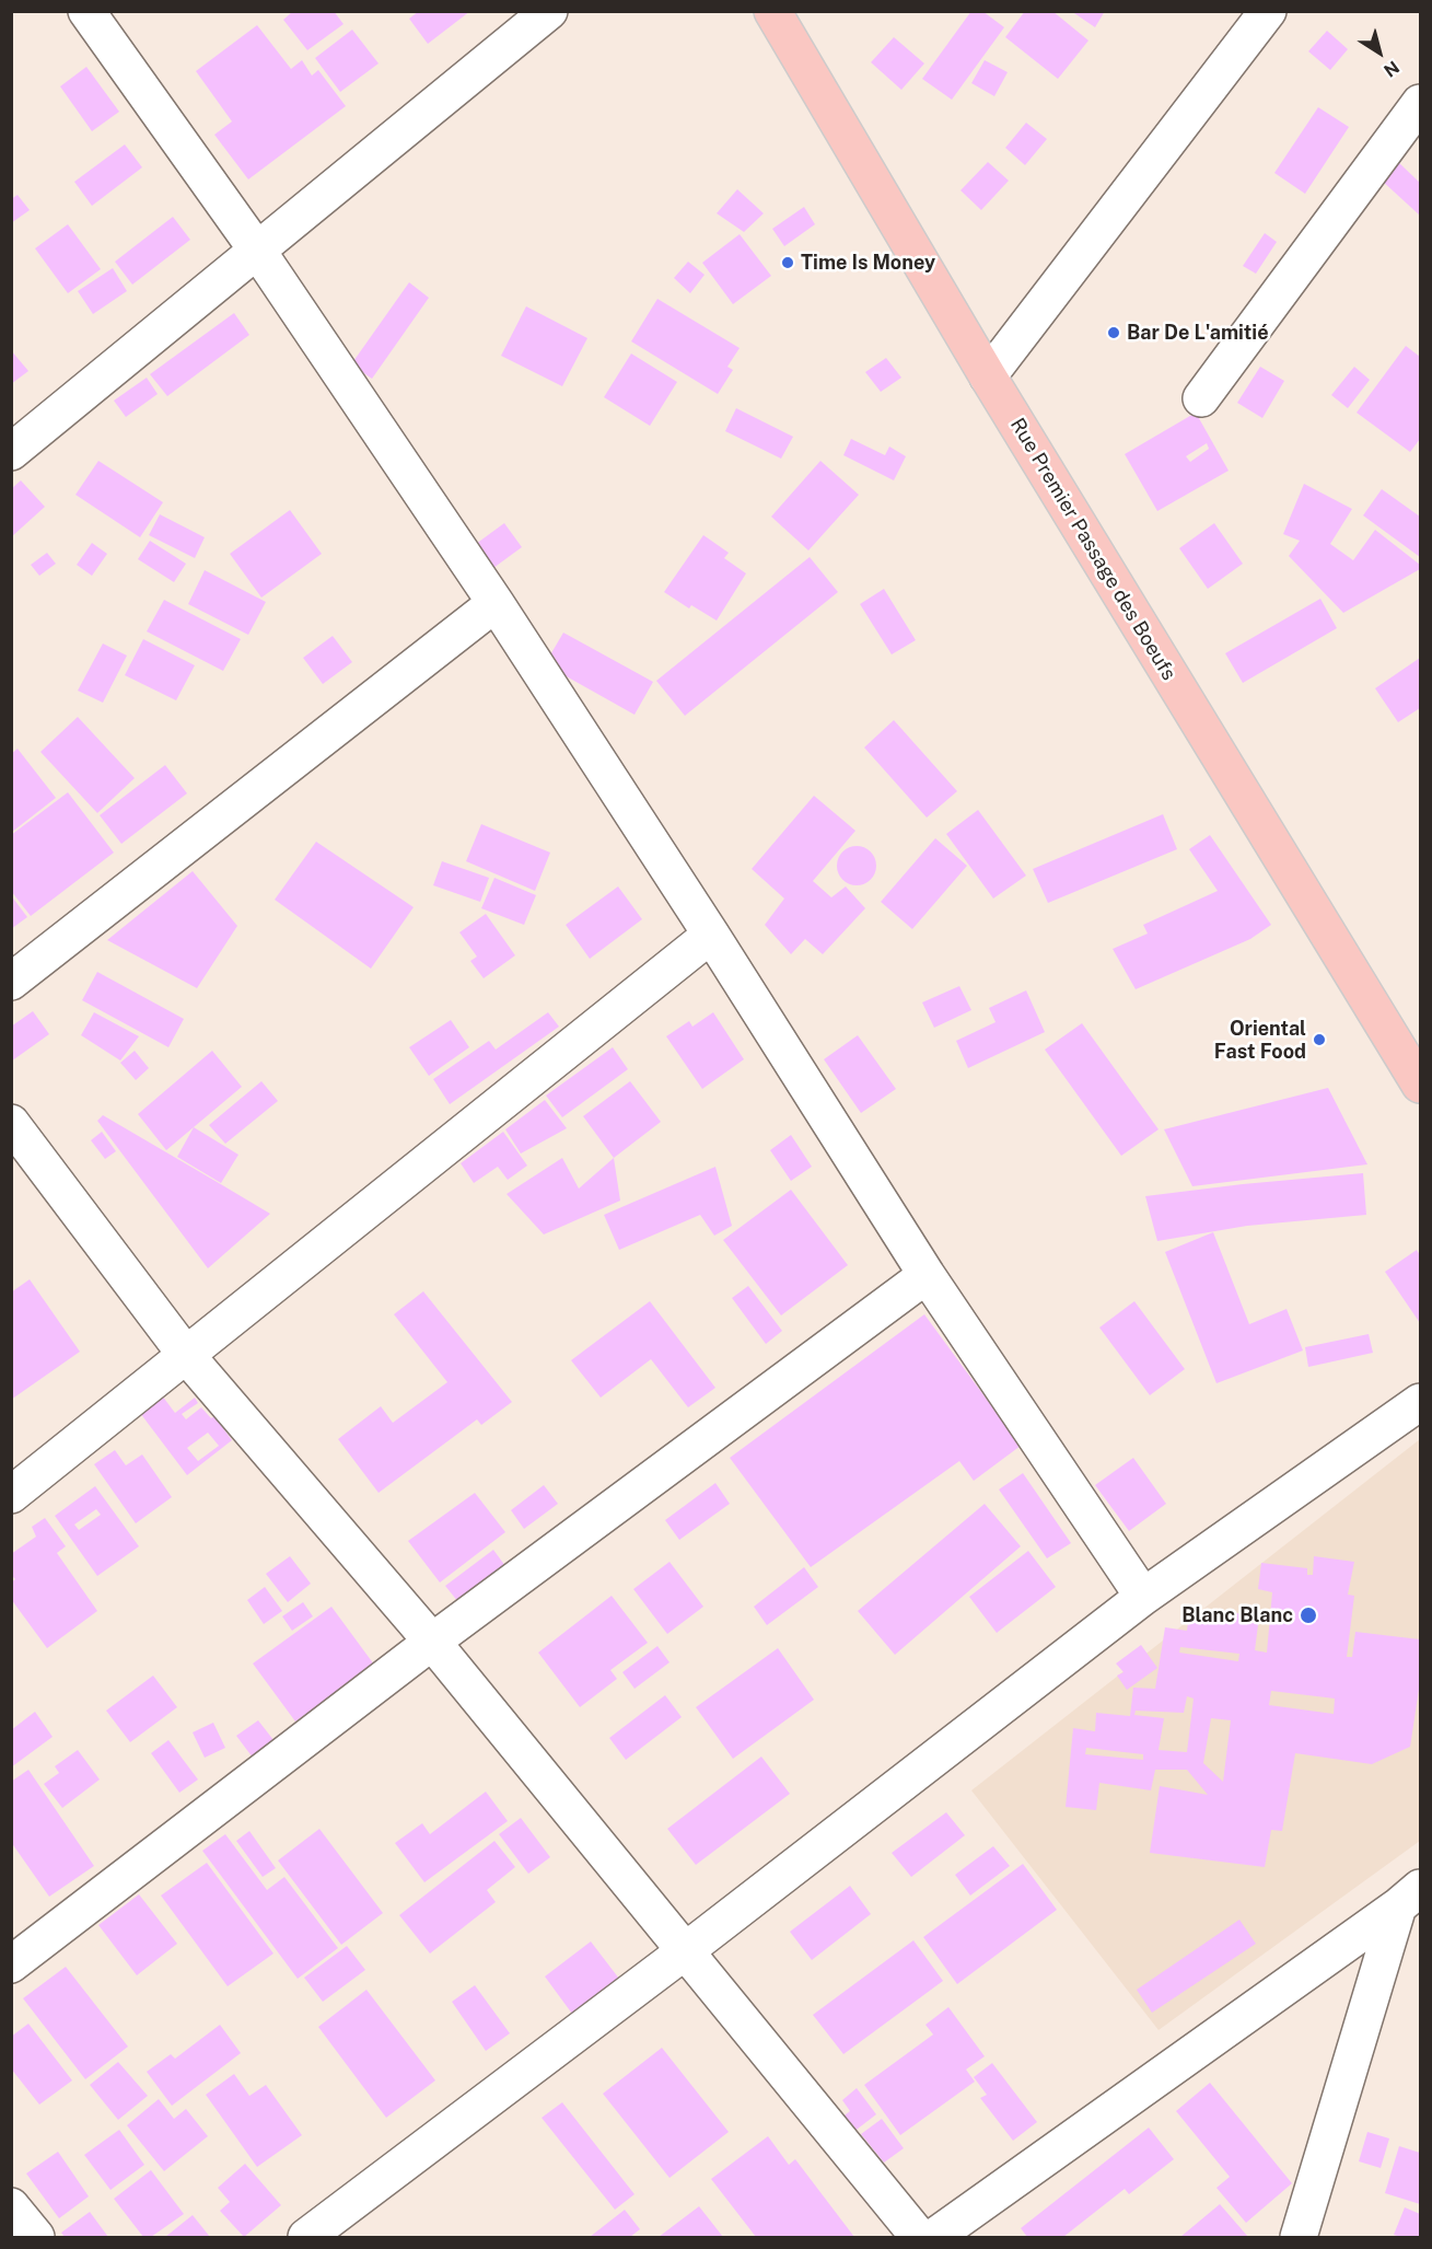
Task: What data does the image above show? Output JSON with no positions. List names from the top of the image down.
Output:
{
  "streets": {
    "main road": ["Rue Premier Passage des Boeufs"]
  },
  "places": [
    "Time Is Money",
    "Bar De L'amitié",
    "Oriental Fast Food",
    "Blanc Blanc"
  ],
  "north": "bottom right"
}
